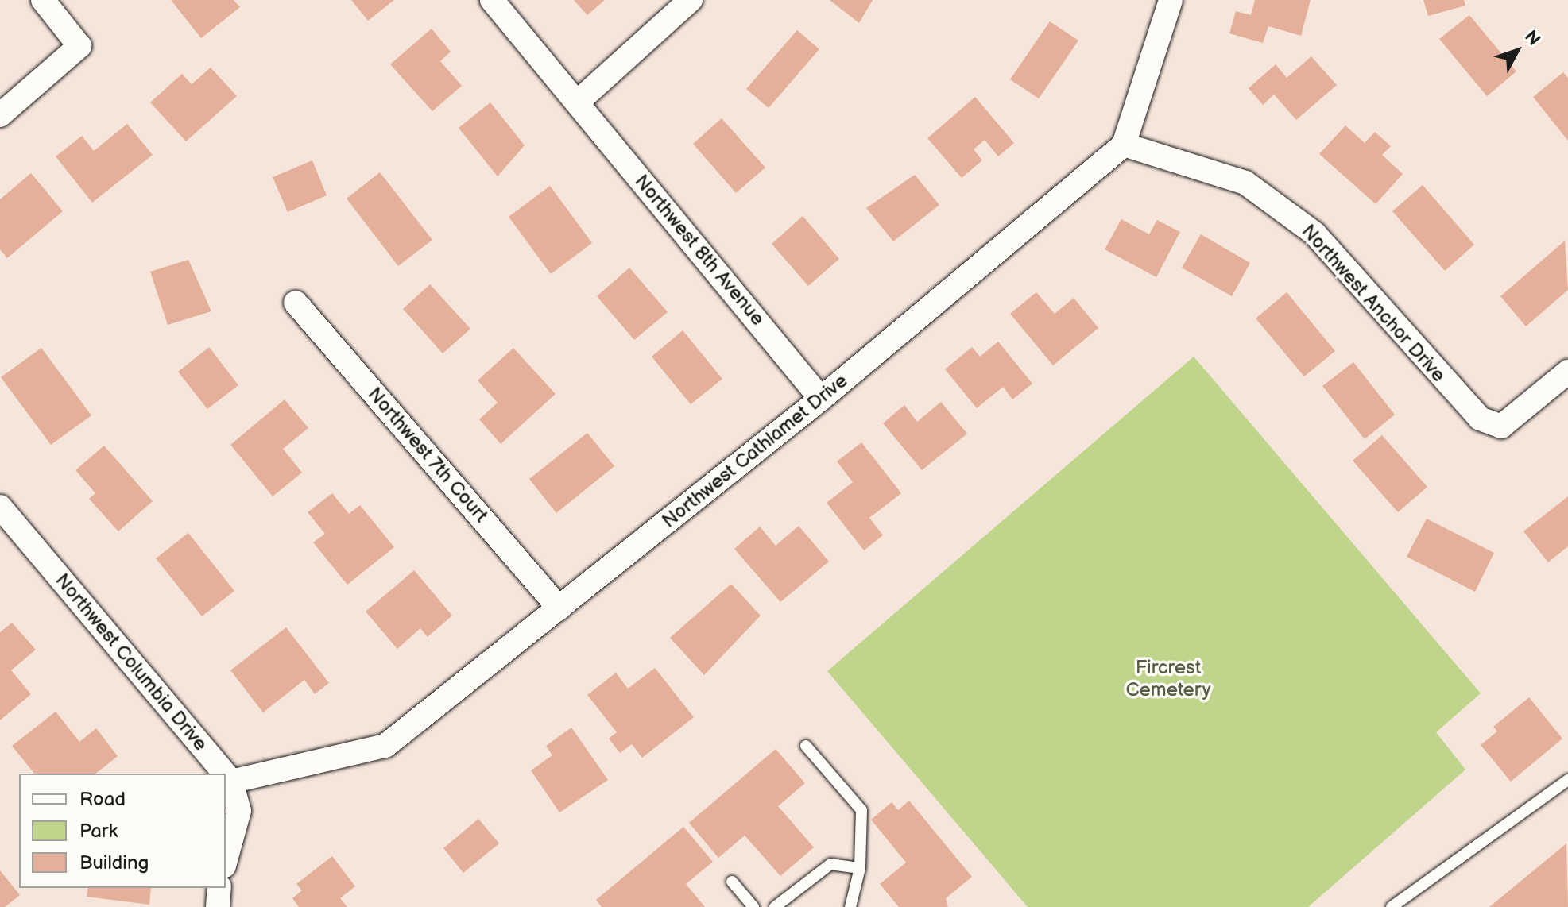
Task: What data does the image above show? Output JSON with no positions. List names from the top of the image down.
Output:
{
  "streets": {
    "street": [
      "Northwest 8th Avenue",
      "Northwest Anchor Drive",
      "Northwest Cathlamet Drive",
      "Northwest 7th Court",
      "Northwest Columbia Drive"
    ]
  },
  "crossings": [
    ["Northwest 8th Avenue", "Northwest Cathlamet Drive"],
    ["Northwest Anchor Drive", "Northwest Cathlamet Drive"],
    ["Northwest Cathlamet Drive", "Northwest 7th Court"],
    ["Northwest Cathlamet Drive", "Northwest Columbia Drive"]
  ],
  "parks": ["Fircrest Cemetery"],
  "legend": ["Road", "Park", "Building"],
  "north": "top right"
}
